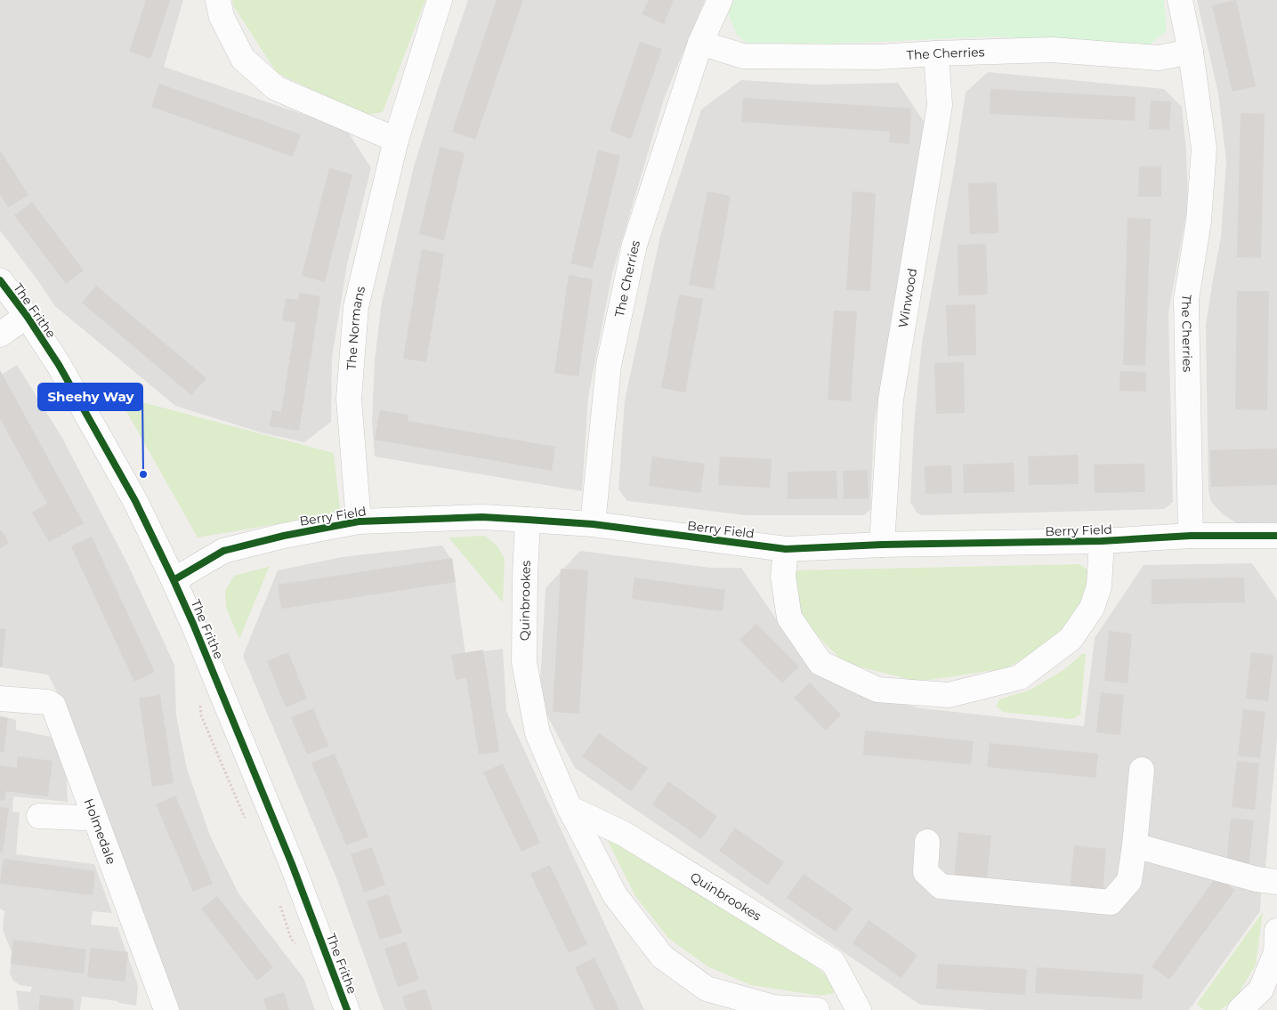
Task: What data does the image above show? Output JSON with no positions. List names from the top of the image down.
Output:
{
  "streets": {
    "street": [
      "The Cherries",
      "Winwood",
      "The Frithe",
      "The Normans",
      "Berry Field",
      "Quinbrookes",
      "Holmedale"
    ]
  },
  "crossings": [
    ["The Cherries", "Winwood"],
    ["The Cherries", "Berry Field"],
    ["Winwood", "Berry Field"],
    ["The Frithe", "Berry Field"],
    ["The Normans", "Berry Field"],
    ["Berry Field", "Quinbrookes"]
  ],
  "places": ["Sheehy Way"]
}
